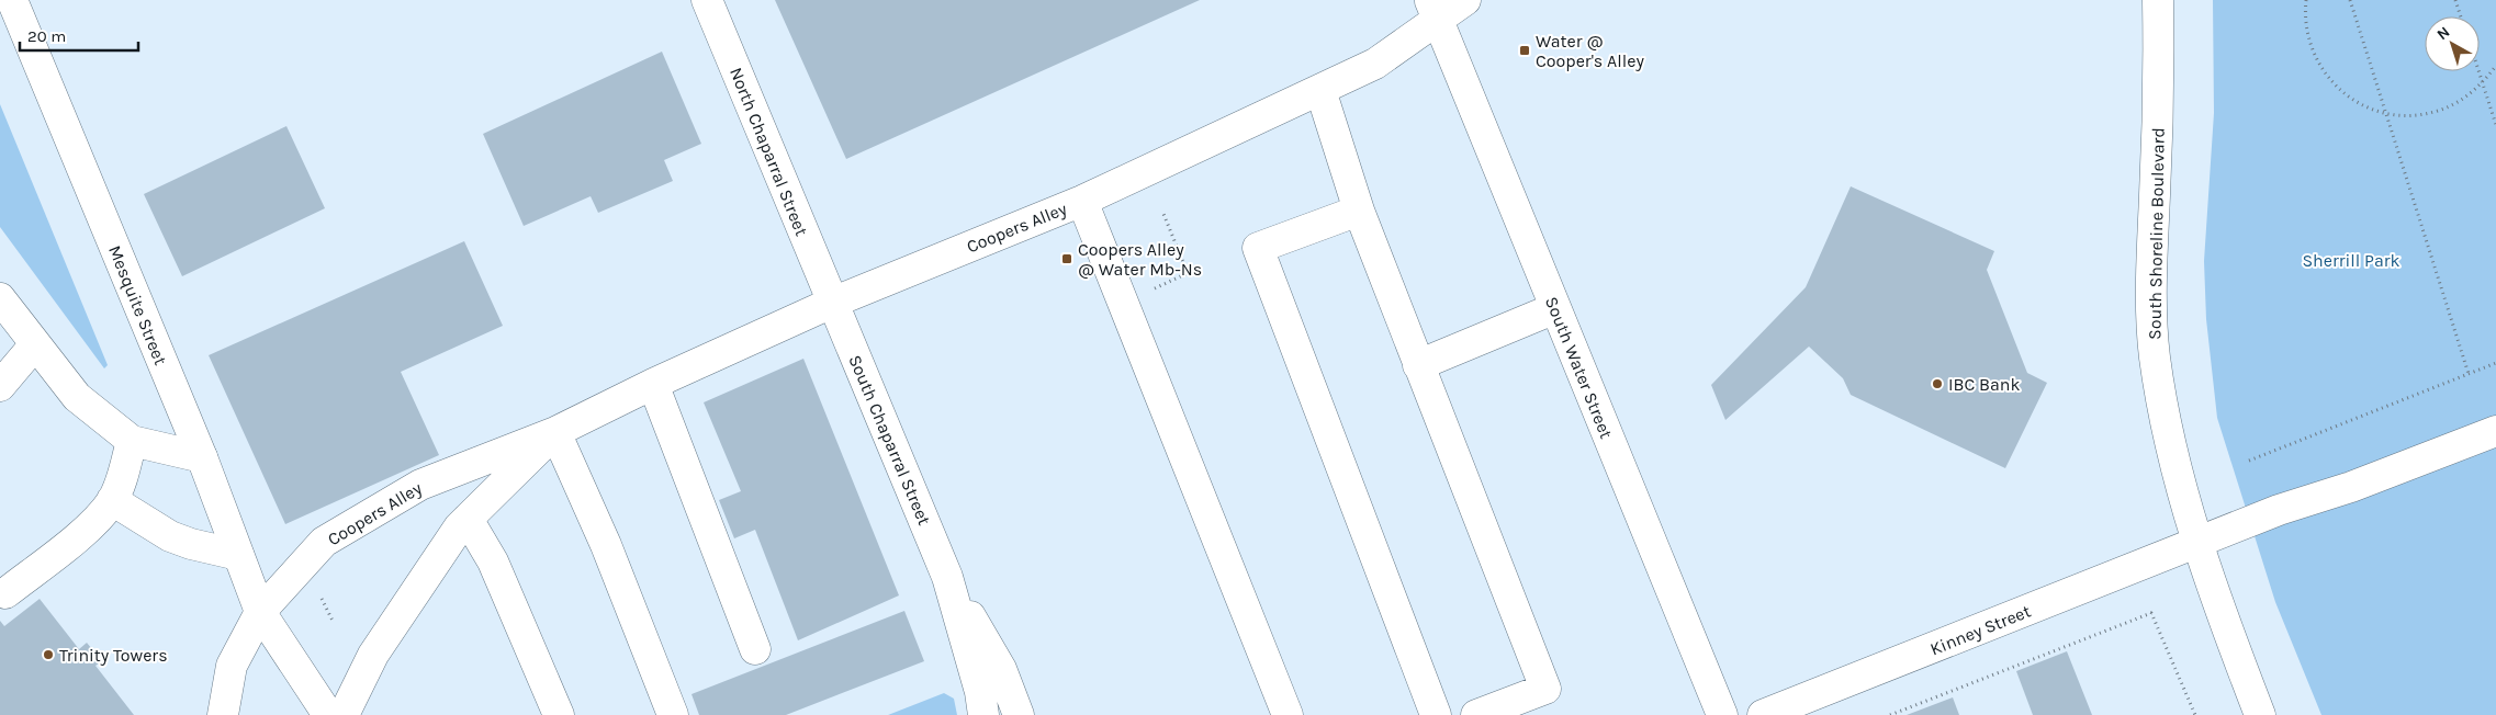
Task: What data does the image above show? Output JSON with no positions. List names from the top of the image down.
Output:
{
  "streets": {
    "street": [
      "North Chaparral Street",
      "Coopers Alley",
      "South Shoreline Boulevard",
      "Mesquite Street",
      "South Water Street",
      "South Chaparral Street",
      "Kinney Street"
    ]
  },
  "crossings": [
    ["North Chaparral Street", "Coopers Alley"],
    ["North Chaparral Street", "South Chaparral Street"],
    ["Coopers Alley", "Mesquite Street"],
    ["Coopers Alley", "South Water Street"],
    ["Coopers Alley", "South Chaparral Street"],
    ["South Shoreline Boulevard", "Kinney Street"]
  ],
  "parks": ["Sherrill Park"],
  "places": {
    "transit": ["Water @ Cooper's Alley", "Coopers Alley @ Water Mb-Ns"],
    "other": ["IBC Bank", "Trinity Towers"]
  },
  "scale_bar": "20 m",
  "north": "top left"
}
